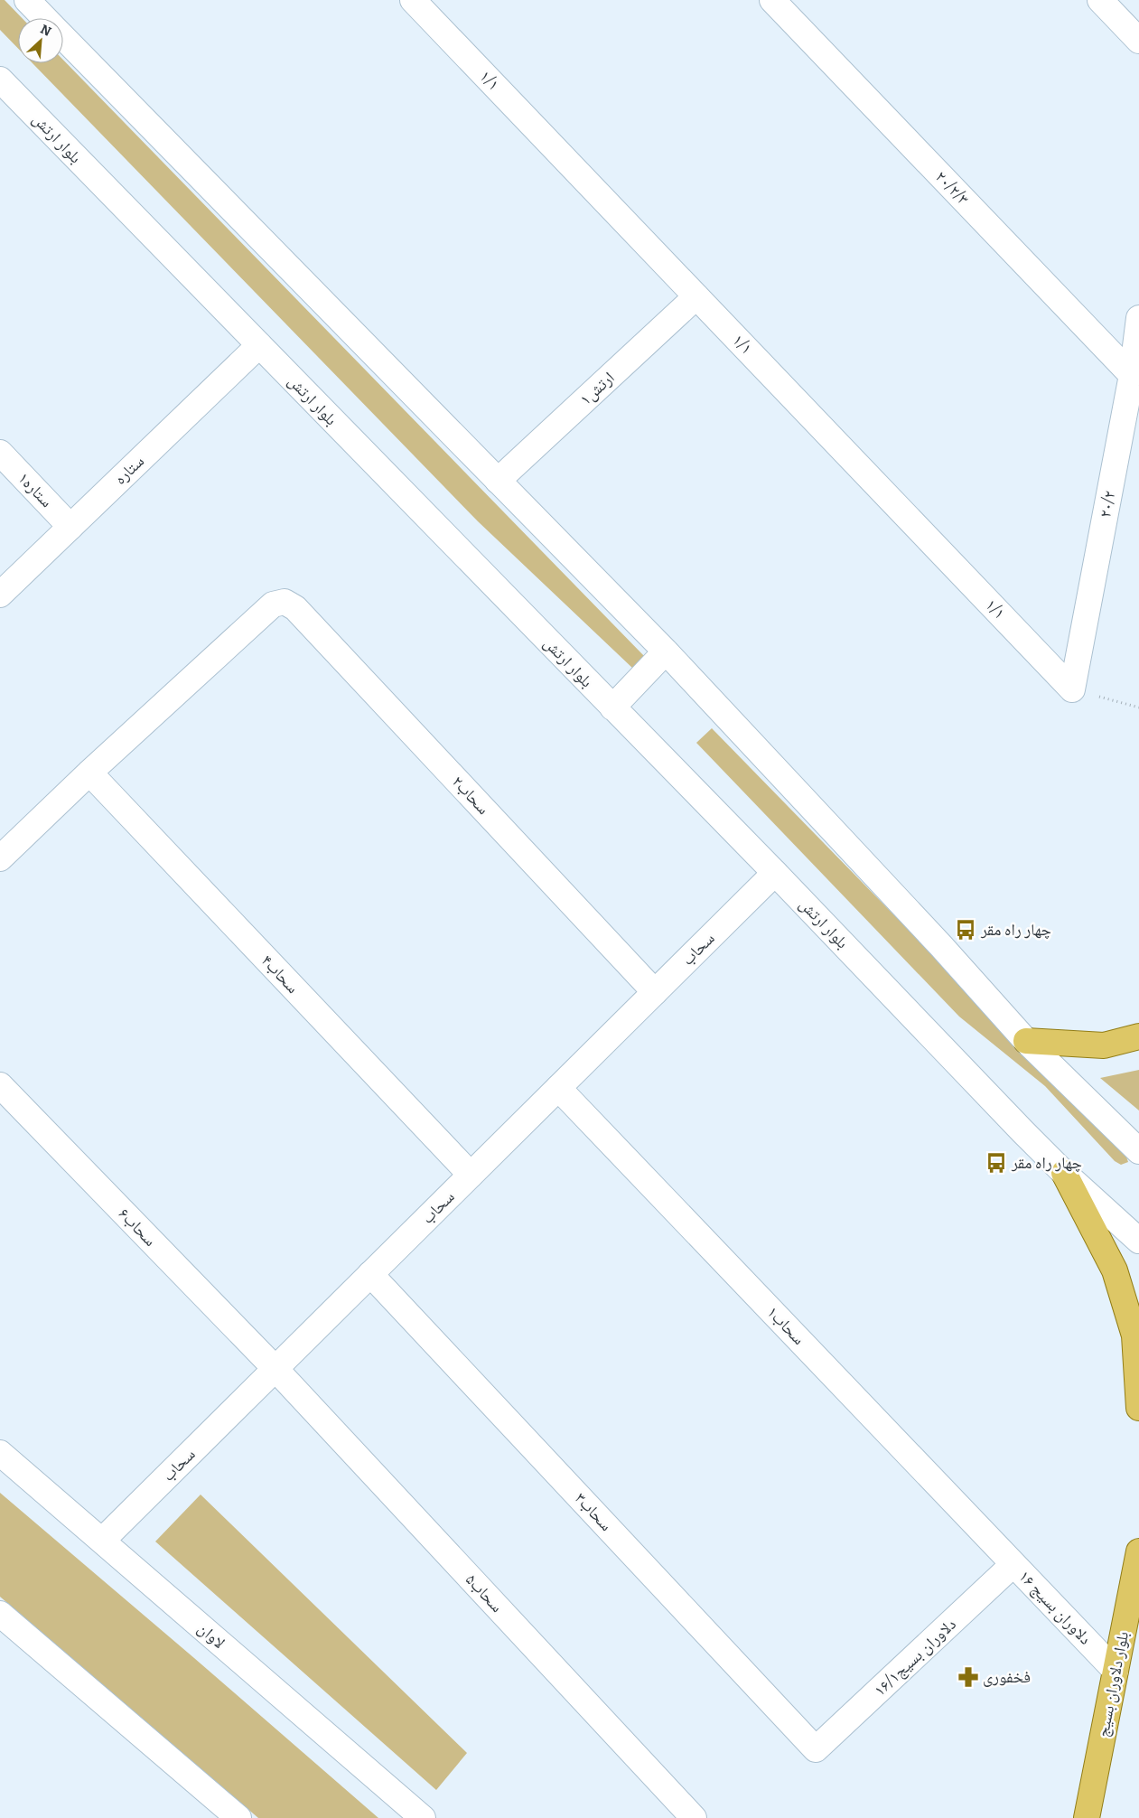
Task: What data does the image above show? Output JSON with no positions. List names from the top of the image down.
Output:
{
  "streets": {
    "main road": ["بلوار دلاوران بسیج"],
    "street": [
      "۱/۱",
      "بلوار ارتش",
      "۲۰/۲/۳",
      "ارتش۱",
      "ستاره",
      "۱ستاره",
      "۲۰/۲",
      "۲سحاب",
      "سحاب",
      "۴سحاب",
      "۶سحاب",
      "۱سحاب",
      "۳سحاب",
      "۵سحاب",
      "دلاوران بسیج ۱۶",
      "لاوان",
      "دلاوران بسیج۱۶/۱"
    ]
  },
  "crossings": [
    ["۱/۱", "ارتش۱"],
    ["۱/۱", "۲۰/۲"],
    ["بلوار ارتش", "ستاره"],
    ["بلوار ارتش", "سحاب"],
    ["۲۰/۲/۳", "۲۰/۲"],
    ["ستاره", "۱ستاره"],
    ["۲سحاب", "سحاب"],
    ["۲سحاب", "۴سحاب"],
    ["سحاب", "۴سحاب"],
    ["سحاب", "۶سحاب"],
    ["سحاب", "۱سحاب"],
    ["سحاب", "۳سحاب"],
    ["سحاب", "۵سحاب"],
    ["سحاب", "لاوان"],
    ["۶سحاب", "۵سحاب"],
    ["۱سحاب", "دلاوران بسیج ۱۶"],
    ["۱سحاب", "دلاوران بسیج۱۶/۱"],
    ["۳سحاب", "دلاوران بسیج۱۶/۱"],
    ["دلاوران بسیج ۱۶", "دلاوران بسیج۱۶/۱"],
    ["دلاوران بسیج ۱۶", "بلوار دلاوران بسیج"]
  ],
  "places": {
    "bus stop": ["چهار راه مقر", "چهار راه مقر‍"],
    "pharmacy": ["فخفوری"]
  },
  "north": "top right"
}
